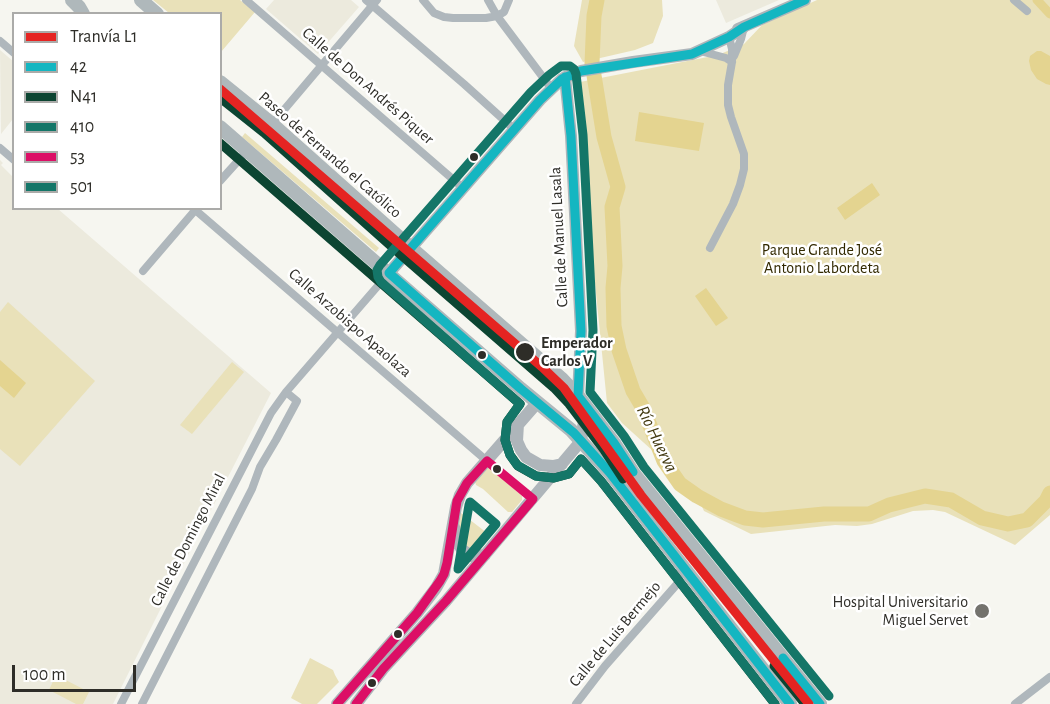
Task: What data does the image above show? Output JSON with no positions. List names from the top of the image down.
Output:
{
  "streets": {
    "main road": ["Paseo de Fernando el Católico", "Calle de Manuel Lasala"],
    "street": [
      "Calle de Don Andrés Piquer",
      "Calle Arzobispo Apaolaza",
      "Calle de Domingo Miral",
      "Calle de Luis Bermejo"
    ]
  },
  "crossings": [
    ["Paseo de Fernando el Católico", "Calle de Manuel Lasala"],
    ["Calle Arzobispo Apaolaza", "Calle de Domingo Miral"]
  ],
  "water": ["Río Huerva"],
  "parks": ["Parque Grande José Antonio Labordeta"],
  "places": ["Emperador Carlos V", "Hospital Universitario Miguel Servet"],
  "lines": [
    "transit line 42",
    "transit line 410",
    "tram line L1",
    "transit line N41",
    "transit line 53",
    "transit line 501"
  ],
  "legend": [
    "Tranvía L1",
    "42",
    "N41",
    "410",
    "53",
    "501"
  ],
  "scale_bar": "100 m"
}
